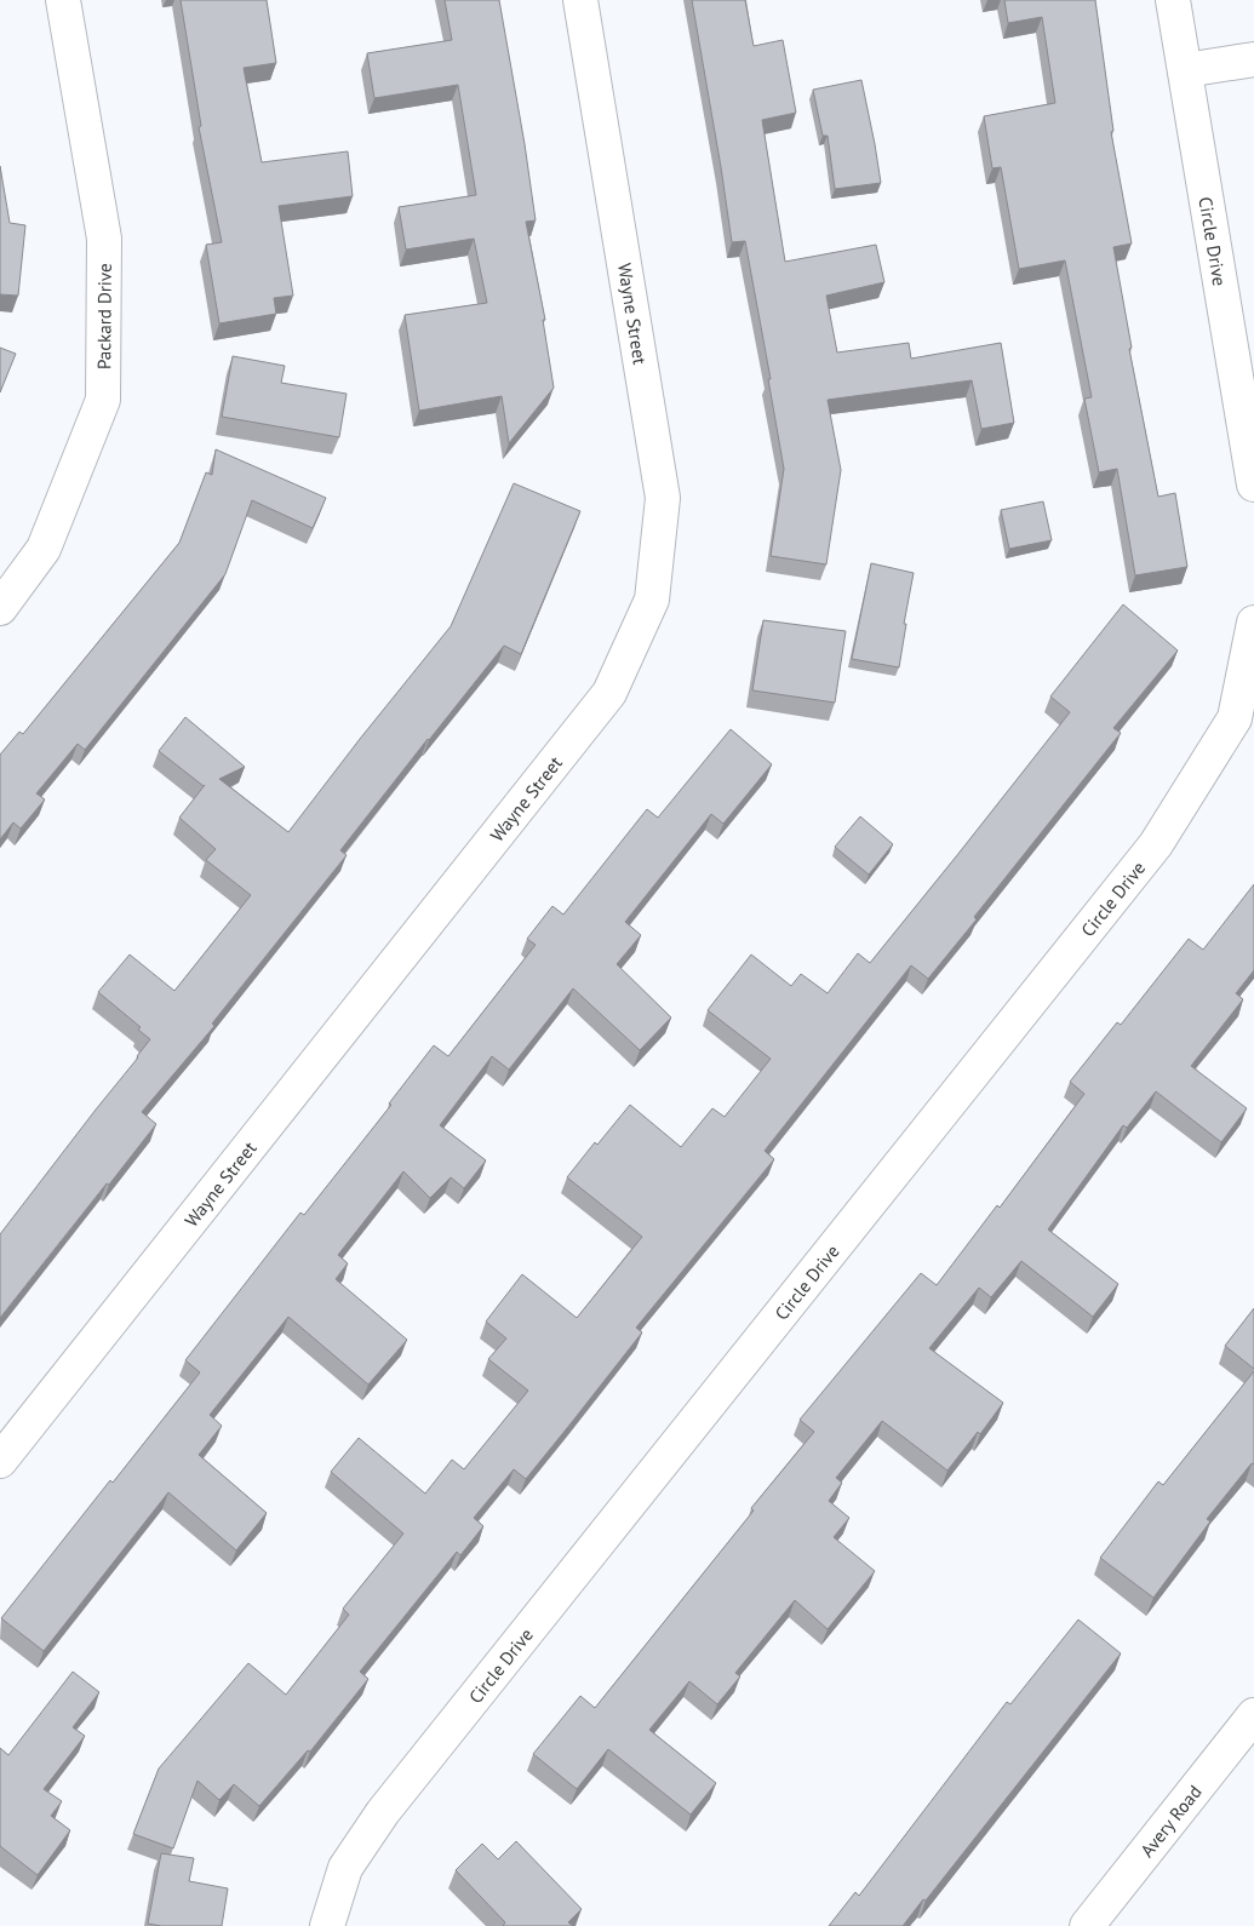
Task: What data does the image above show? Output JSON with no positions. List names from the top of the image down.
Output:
{
  "streets": {
    "street": [
      "Circle Drive",
      "Wayne Street",
      "Packard Drive",
      "Avery Road"
    ]
  }
}
